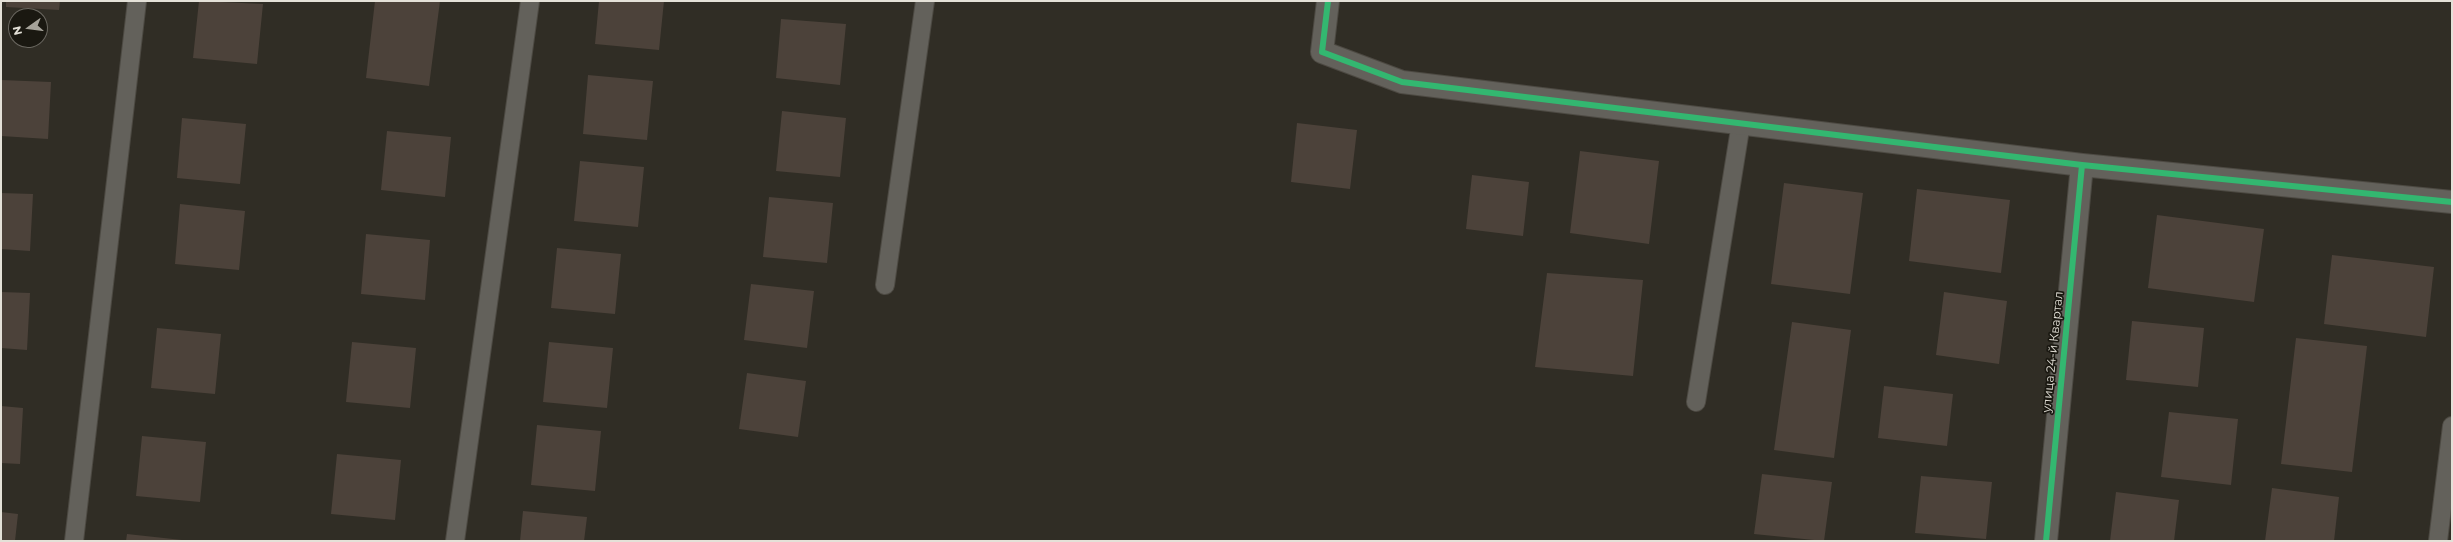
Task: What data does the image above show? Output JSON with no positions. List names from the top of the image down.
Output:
{
  "streets": {
    "street": ["улица 24-й Квартал"]
  },
  "north": "left"
}
